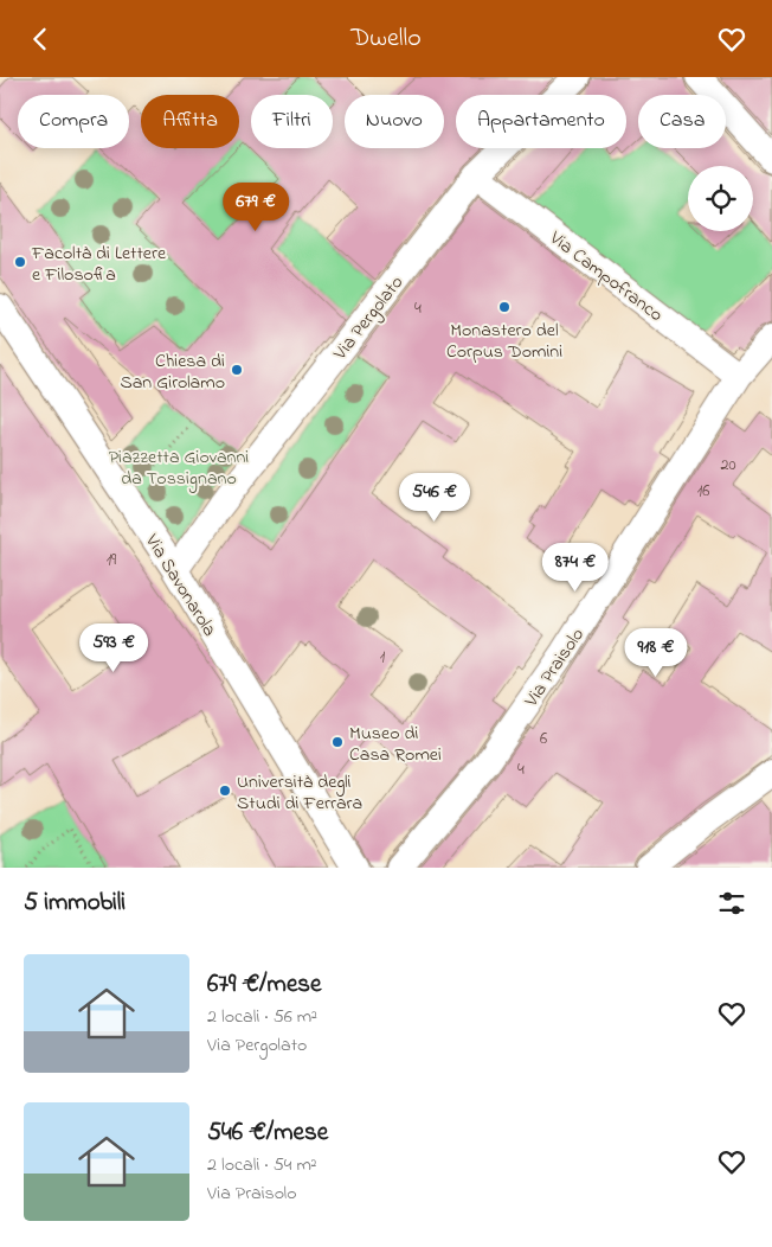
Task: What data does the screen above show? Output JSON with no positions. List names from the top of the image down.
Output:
{
  "streets": {
    "street": [
      "Via Campofranco",
      "Via Pergolato",
      "Via Savonarola",
      "Via Praisolo"
    ]
  },
  "crossings": [
    ["Via Campofranco", "Via Pergolato"],
    ["Via Campofranco", "Via Praisolo"],
    ["Via Pergolato", "Via Savonarola"]
  ],
  "parks": ["Piazzetta Giovanni da Tossignano"],
  "places": [
    "Facoltà di Lettere e Filosofia",
    "Monastero del Corpus Domini",
    "Chiesa di San Girolamo",
    "Museo di Casa Romei",
    "Università degli Studi di Ferrara"
  ],
  "house_numbers": [
    "4",
    "20",
    "16",
    "19",
    "1",
    "6",
    "4"
  ],
  "page": {
    "header": "Dwello",
    "chip": [
      "Compra",
      "Affitta",
      "Filtri",
      "Nuovo",
      "Appartamento",
      "Casa"
    ],
    "price": [
      "679 €",
      "546 €",
      "874 €",
      "593 €",
      "918 €"
    ],
    "heading": "5 immobili",
    "list": [
      {
        "name": "679 €/mese",
        "note": "2 locali · 56 m² · Via Pergolato"
      },
      {
        "name": "546 €/mese",
        "note": "2 locali · 54 m² · Via Praisolo"
      }
    ]
  }
}
